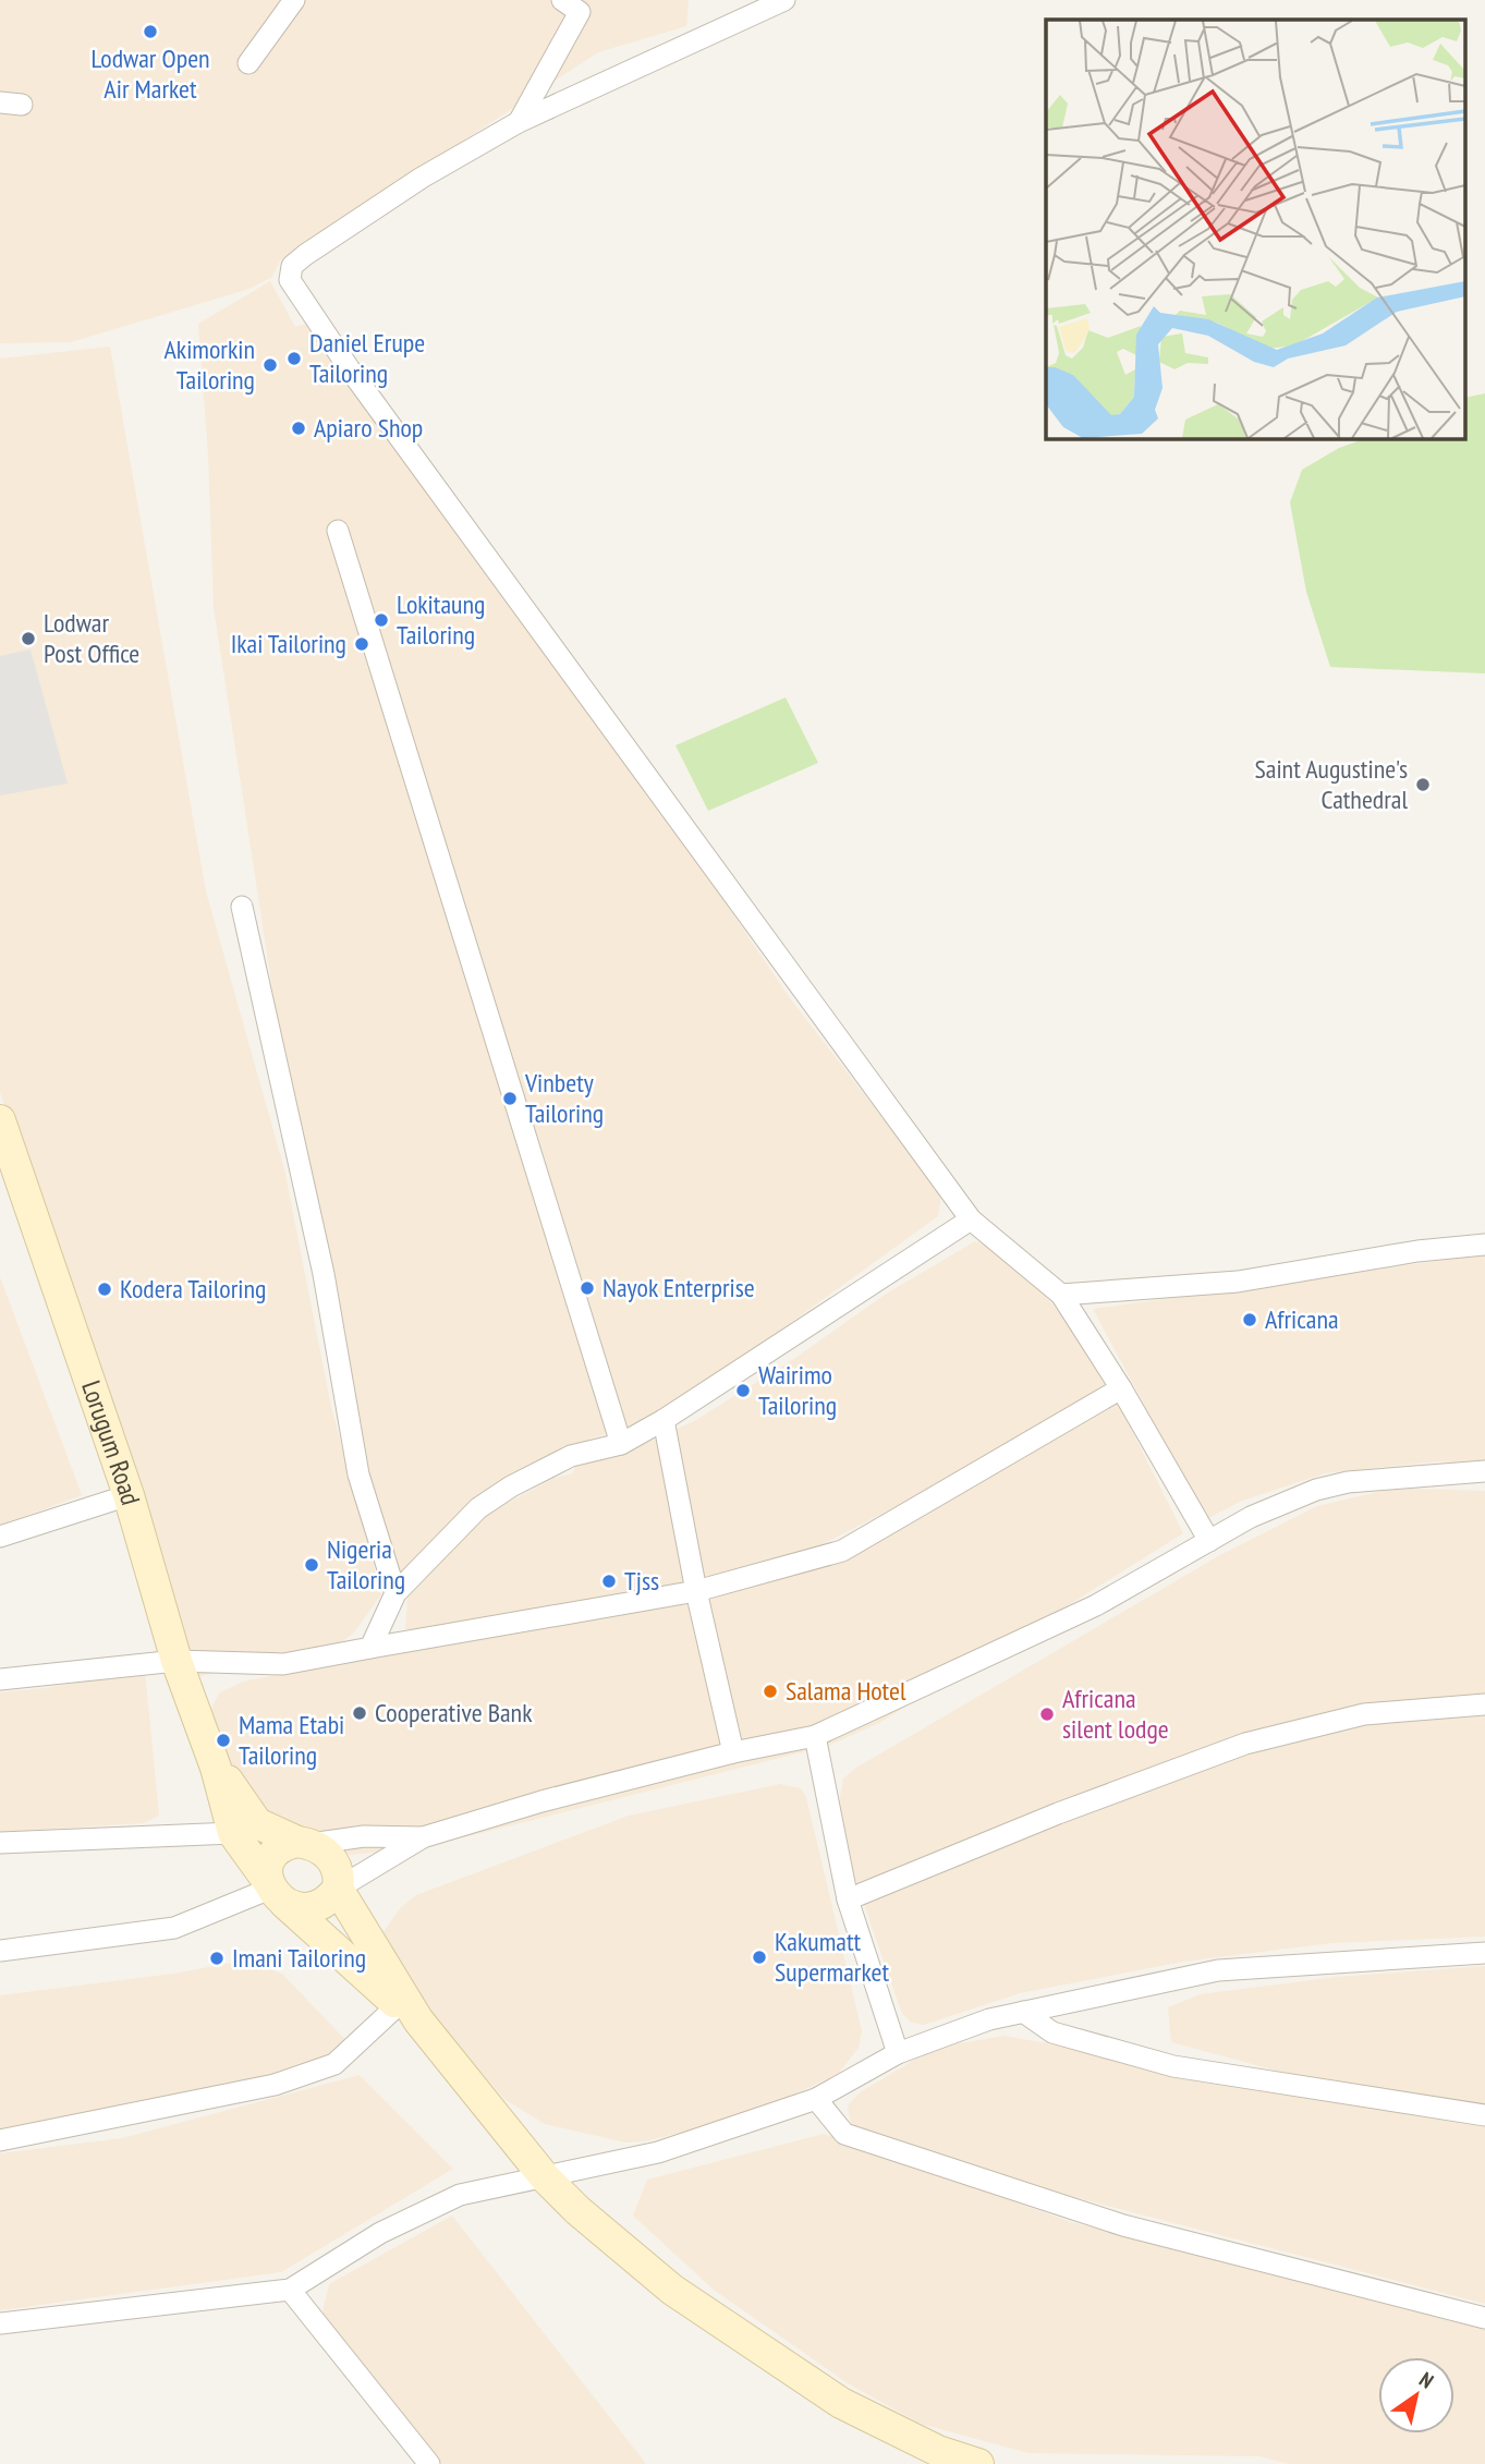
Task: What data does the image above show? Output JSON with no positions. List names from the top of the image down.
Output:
{
  "streets": {
    "main road": ["Lorugum Road"]
  },
  "places": [
    "Lodwar Open Air Market",
    "Daniel Erupe Tailoring",
    "Akimorkin Tailoring",
    "Apiaro Shop",
    "Lokitaung Tailoring",
    "Lodwar Post Office",
    "Ikai Tailoring",
    "Saint Augustine's Cathedral",
    "Vinbety Tailoring",
    "Nayok Enterprise",
    "Kodera Tailoring",
    "Africana",
    "Wairimo Tailoring",
    "Nigeria Tailoring",
    "Tjss",
    "Salama Hotel",
    "Cooperative Bank",
    "Africana silent lodge",
    "Mama Etabi Tailoring",
    "Kakumatt Supermarket",
    "Imani Tailoring"
  ],
  "north": "top right"
}
